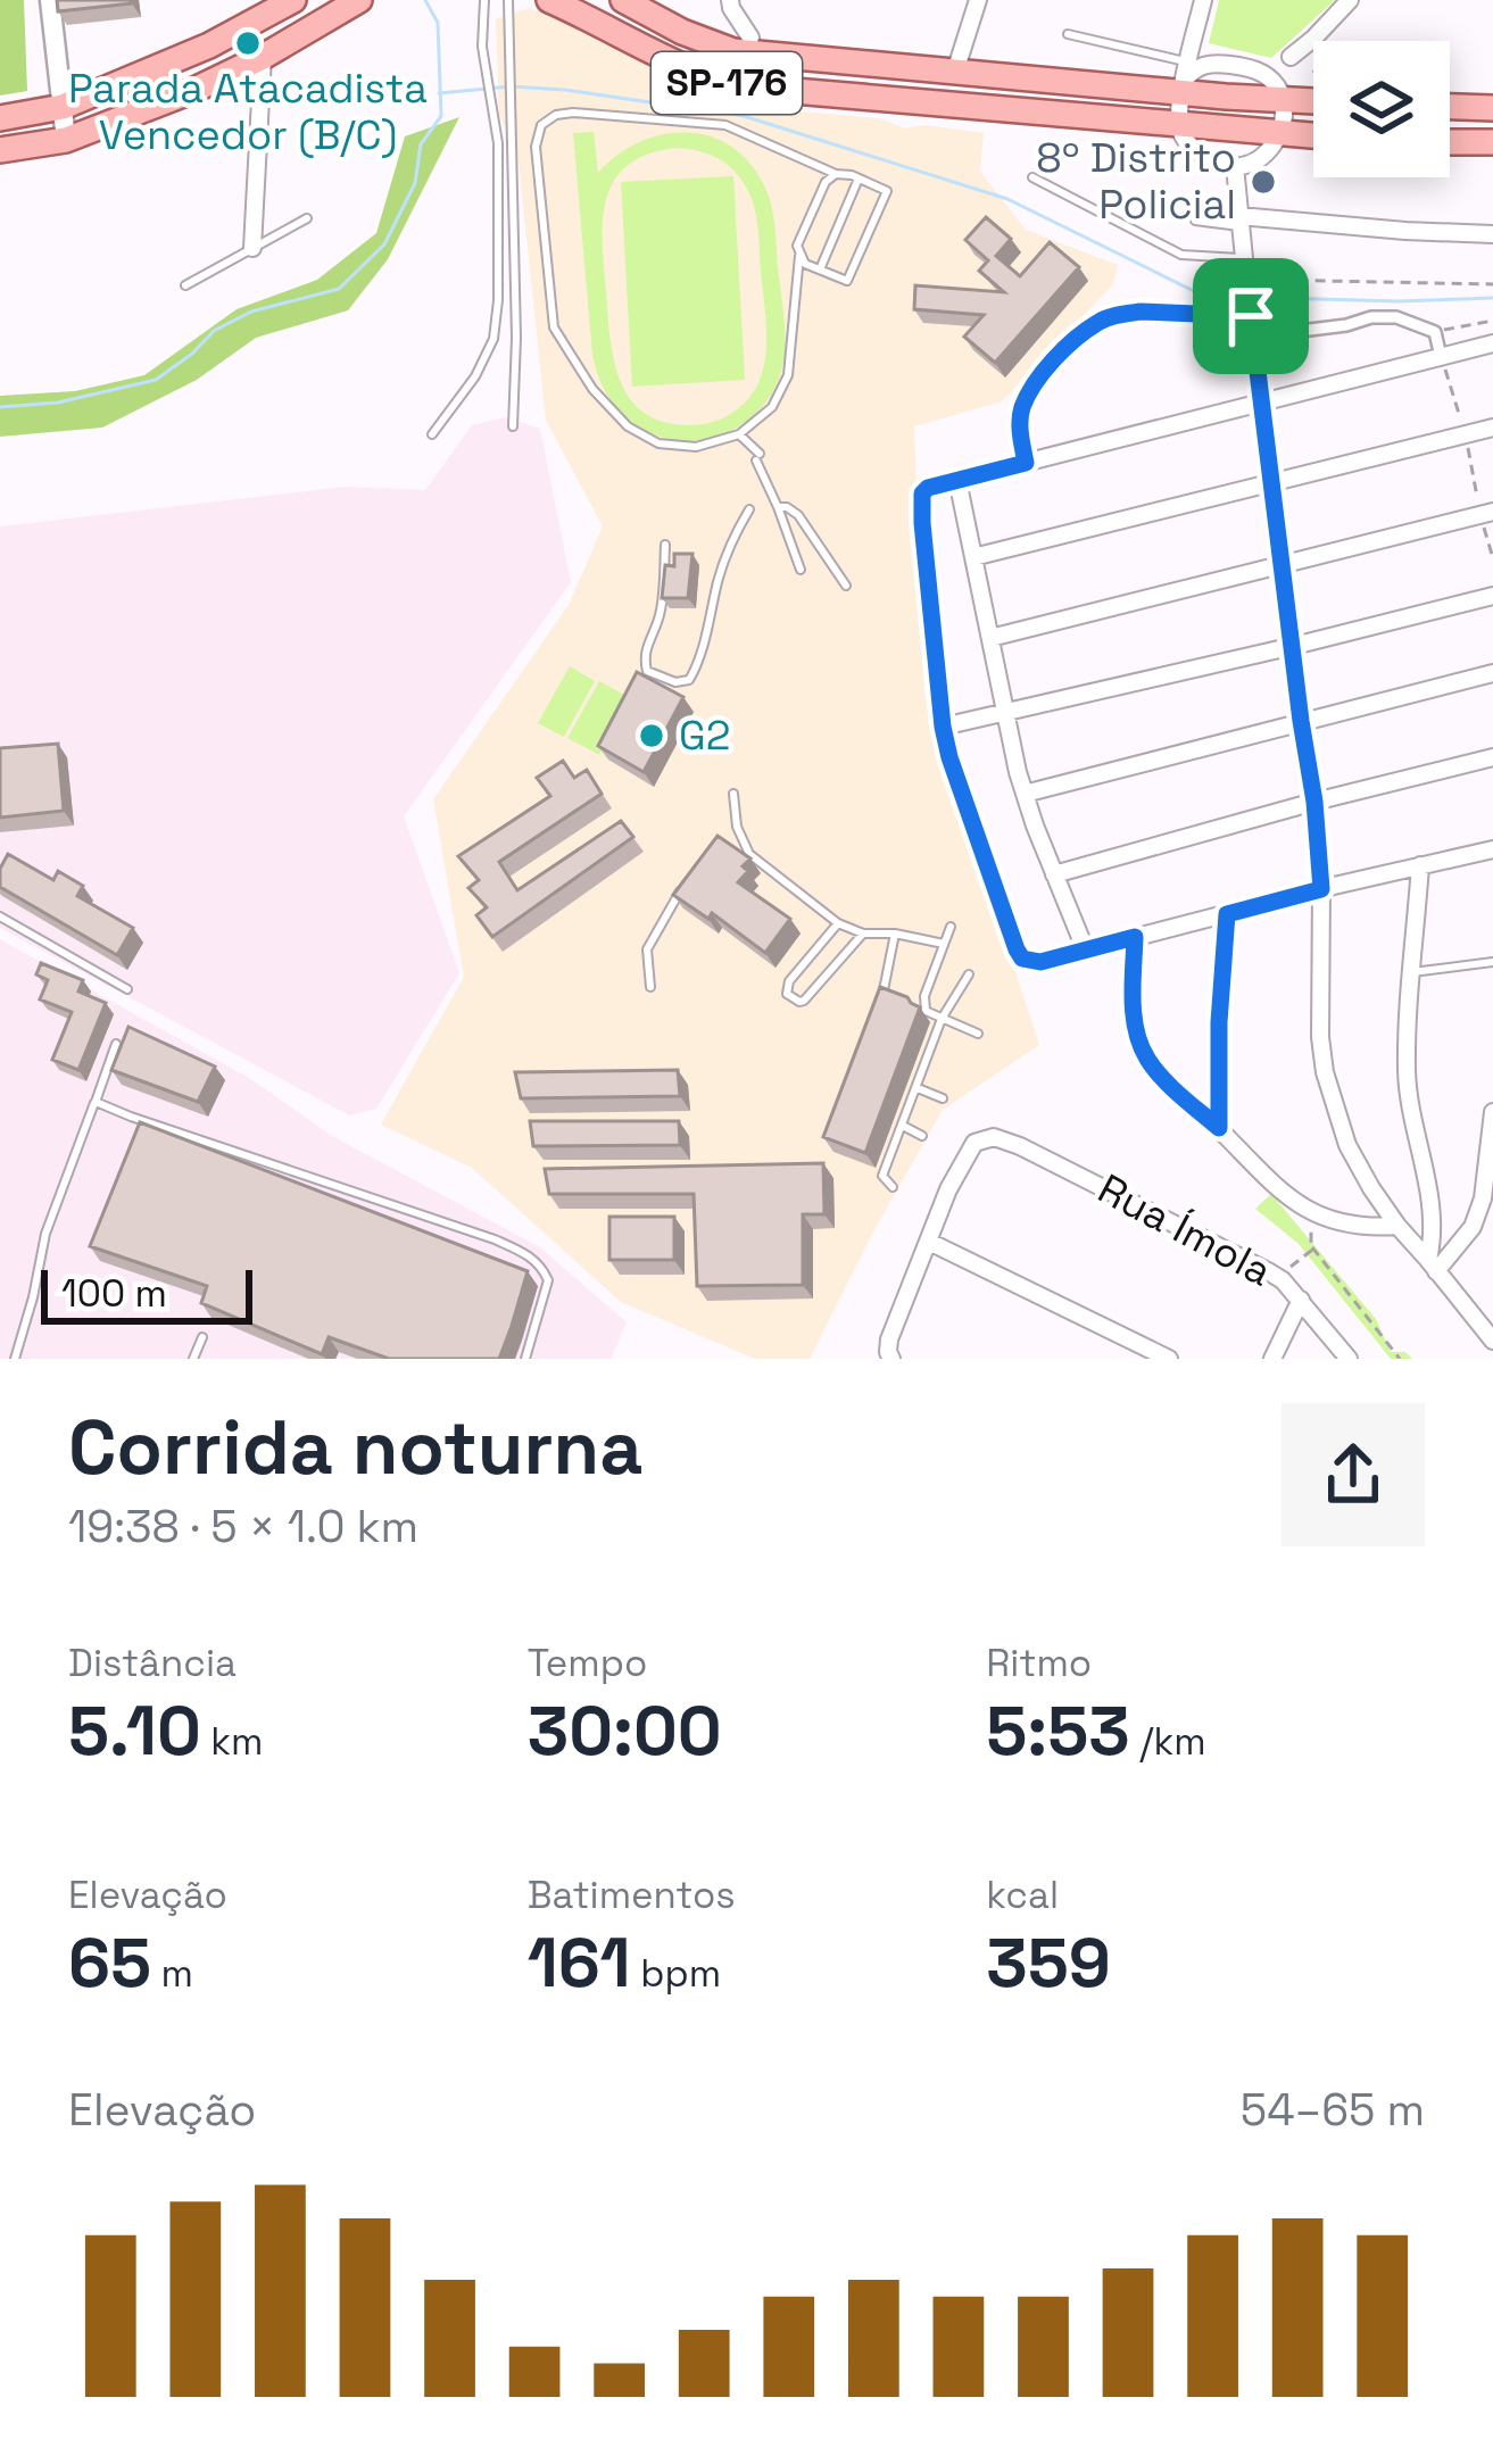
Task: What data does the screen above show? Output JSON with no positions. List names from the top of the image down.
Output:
{
  "streets": {
    "main road": ["SP-176"],
    "street": ["Rua Ímola"]
  },
  "places": ["Parada Atacadista Vencedor (B/C)", "8º Distrito Policial", "G2"],
  "scale_bar": "100 m",
  "page": {
    "scale": "100 m",
    "heading": ["Corrida noturna", "19:38 · 5 × 1.0 km"],
    "stats": [
      ["Distância", "5.10 km"],
      ["Tempo", "30:00"],
      ["Ritmo", "5:53 /km"],
      ["Elevação", "65 m"],
      ["Batimentos", "161 bpm"],
      ["kcal", "359"]
    ],
    "chart": ["Elevação", "54–65 m"]
  }
}
